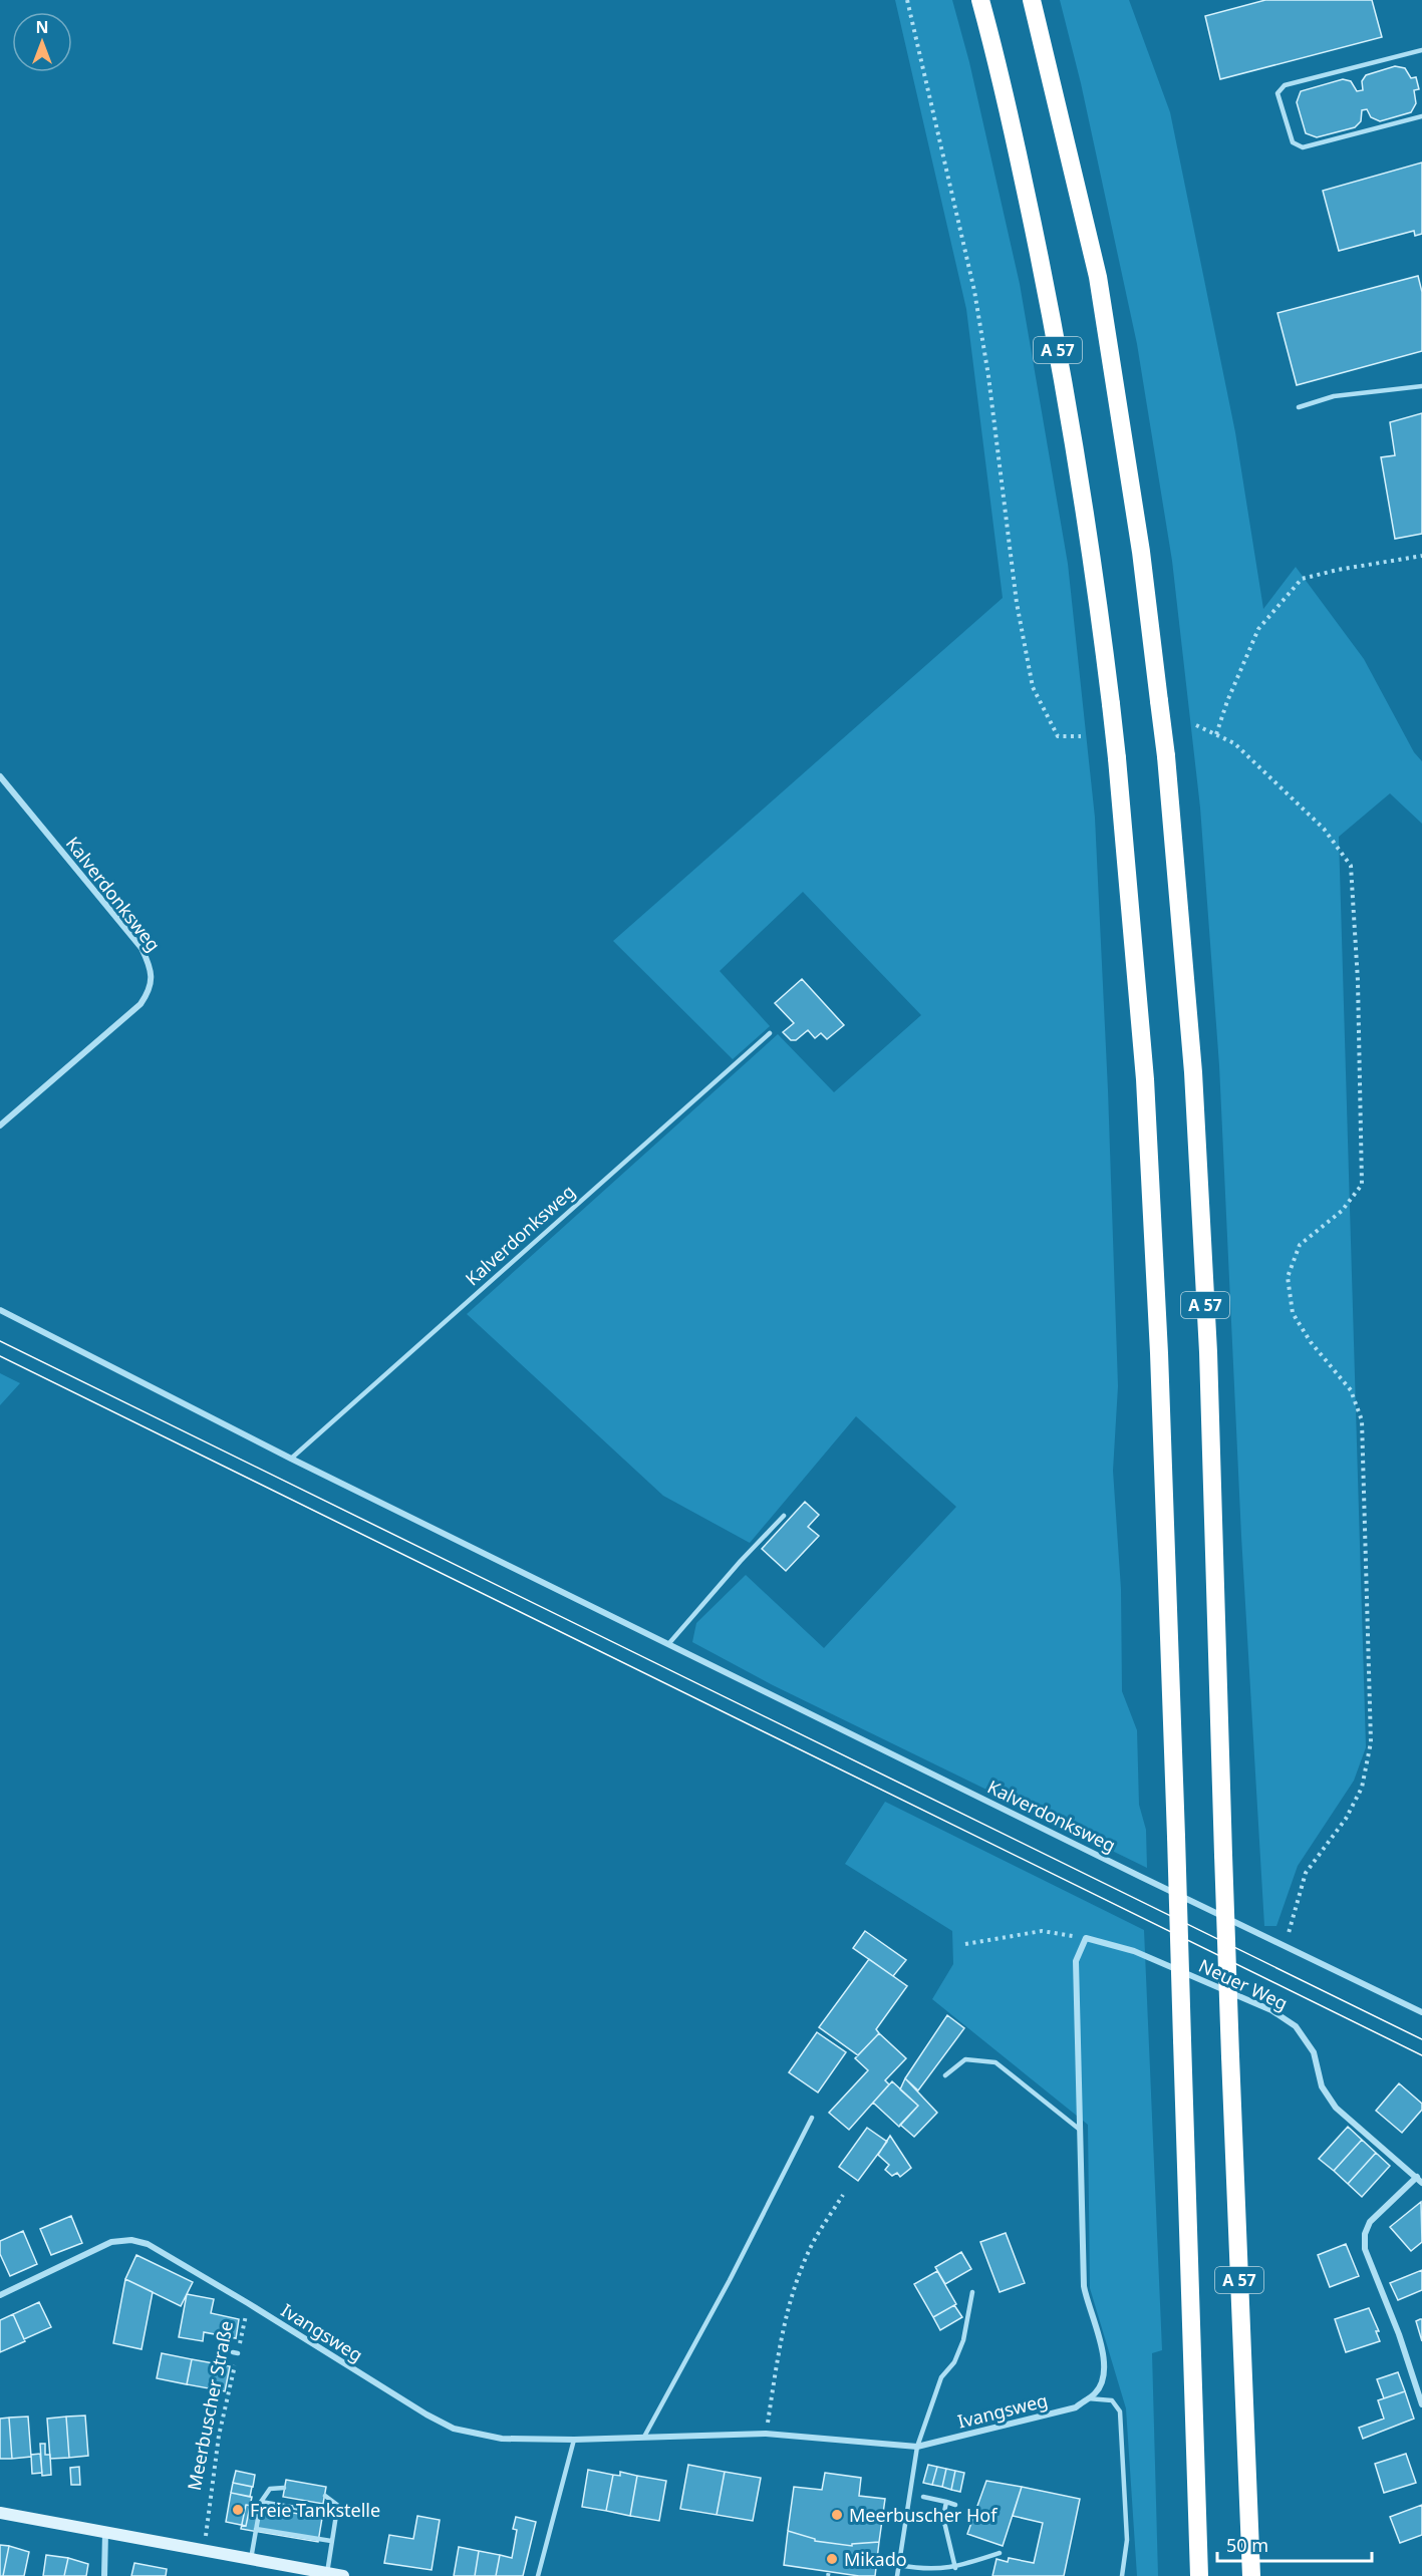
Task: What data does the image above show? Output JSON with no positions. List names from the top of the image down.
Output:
{
  "streets": {
    "highway": ["A 57"],
    "street": ["Kalverdonksweg", "Neuer Weg", "Ivangsweg"],
    "path": ["Meerbuscher Straße"]
  },
  "crossings": [
    ["Neuer Weg", "Ivangsweg"],
    ["Ivangsweg", "Meerbuscher Straße"]
  ],
  "places": ["Freie Tankstelle", "Meerbuscher Hof", "Mikado"],
  "scale_bar": "50 m",
  "north": "top"
}
